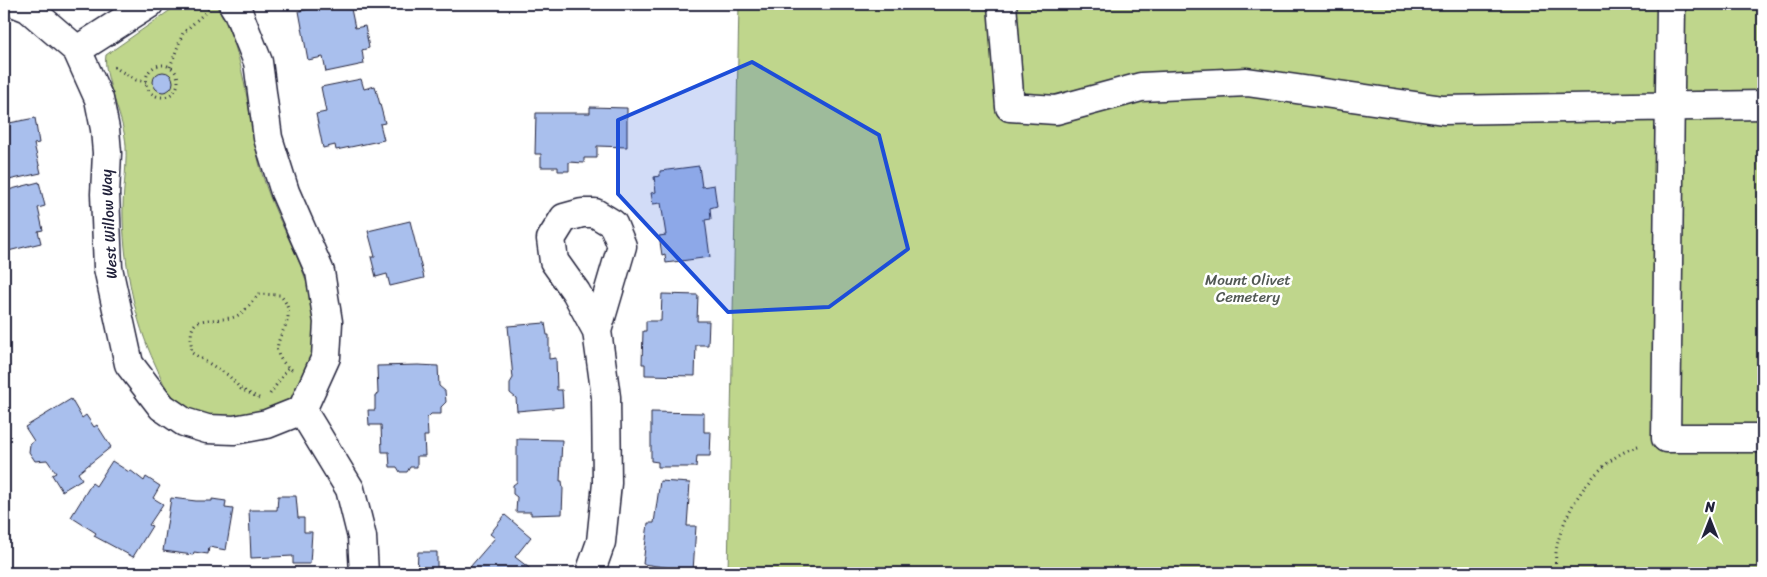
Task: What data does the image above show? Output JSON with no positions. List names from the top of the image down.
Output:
{
  "streets": {
    "street": ["West Willow Way"]
  },
  "parks": ["Mount Olivet Cemetery"],
  "north": "top"
}
